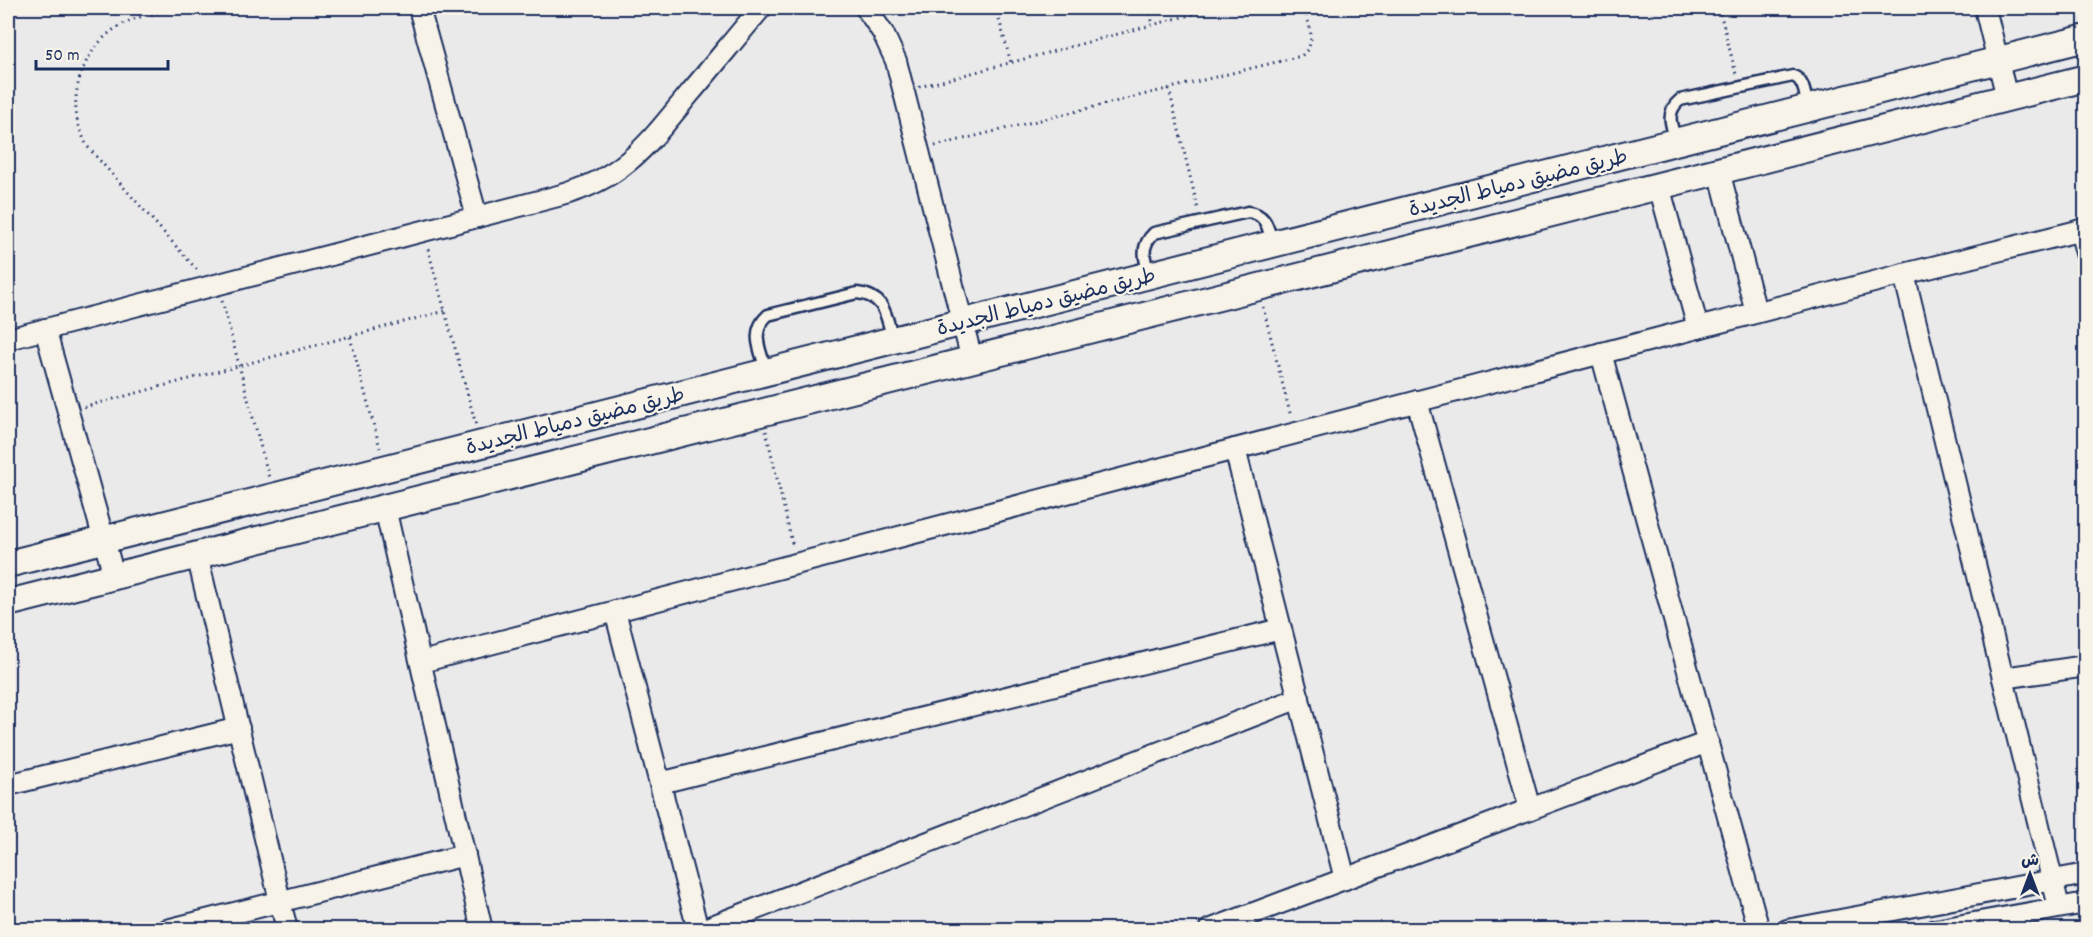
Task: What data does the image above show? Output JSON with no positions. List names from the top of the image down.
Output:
{
  "streets": {
    "street": ["طريق مضيق دمياط الجديدة"]
  },
  "scale_bar": "50 m",
  "north": "top"
}
